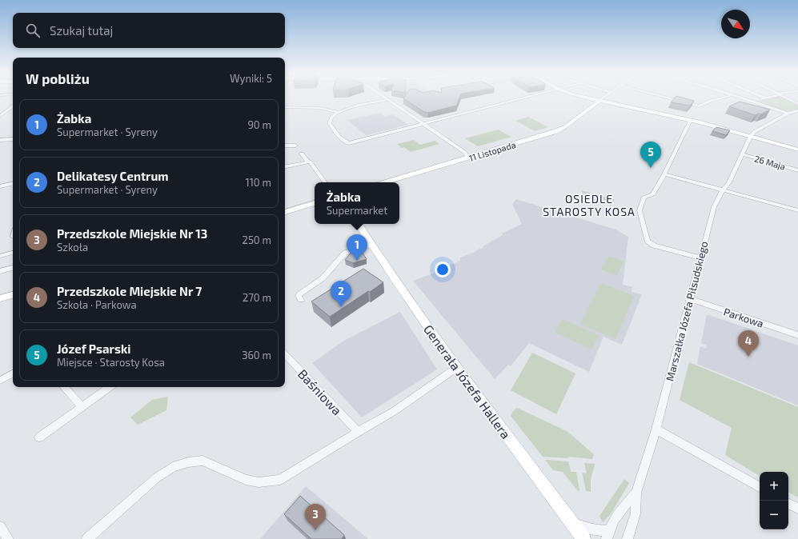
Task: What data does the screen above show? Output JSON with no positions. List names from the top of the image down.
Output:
{
  "streets": {
    "street": [
      "11 Listopada",
      "26 Maja",
      "Marszałka Józefa Piłsudskiego",
      "Parkowa",
      "Generała Józefa Hallera",
      "Baśniowa"
    ]
  },
  "crossings": [
    ["26 Maja", "Marszałka Józefa Piłsudskiego"],
    ["Marszałka Józefa Piłsudskiego", "Parkowa"],
    ["Marszałka Józefa Piłsudskiego", "Generała Józefa Hallera"]
  ],
  "districts": ["OSIEDLE STAROSTY KOSA"],
  "north": "bottom right",
  "page": {
    "search": "Szukaj tutaj",
    "heading": ["W pobliżu", "Wyniki: 5"],
    "list": [
      {
        "mark": "1",
        "name": "Żabka",
        "note": "Supermarket · Syreny",
        "value": "90 m"
      },
      {
        "mark": "2",
        "name": "Delikatesy Centrum",
        "note": "Supermarket · Syreny",
        "value": "110 m"
      },
      {
        "mark": "3",
        "name": "Przedszkole Miejskie Nr 13",
        "note": "Szkoła",
        "value": "250 m"
      },
      {
        "mark": "4",
        "name": "Przedszkole Miejskie Nr 7",
        "note": "Szkoła · Parkowa",
        "value": "270 m"
      },
      {
        "mark": "5",
        "name": "Józef Psarski",
        "note": "Miejsce · Starosty Kosa",
        "value": "360 m"
      }
    ],
    "pins": [
      "5",
      "1",
      "2",
      "4",
      "3"
    ],
    "popup": ["Żabka", "Supermarket"],
    "map_buttons": ["+", "−"]
  }
}
